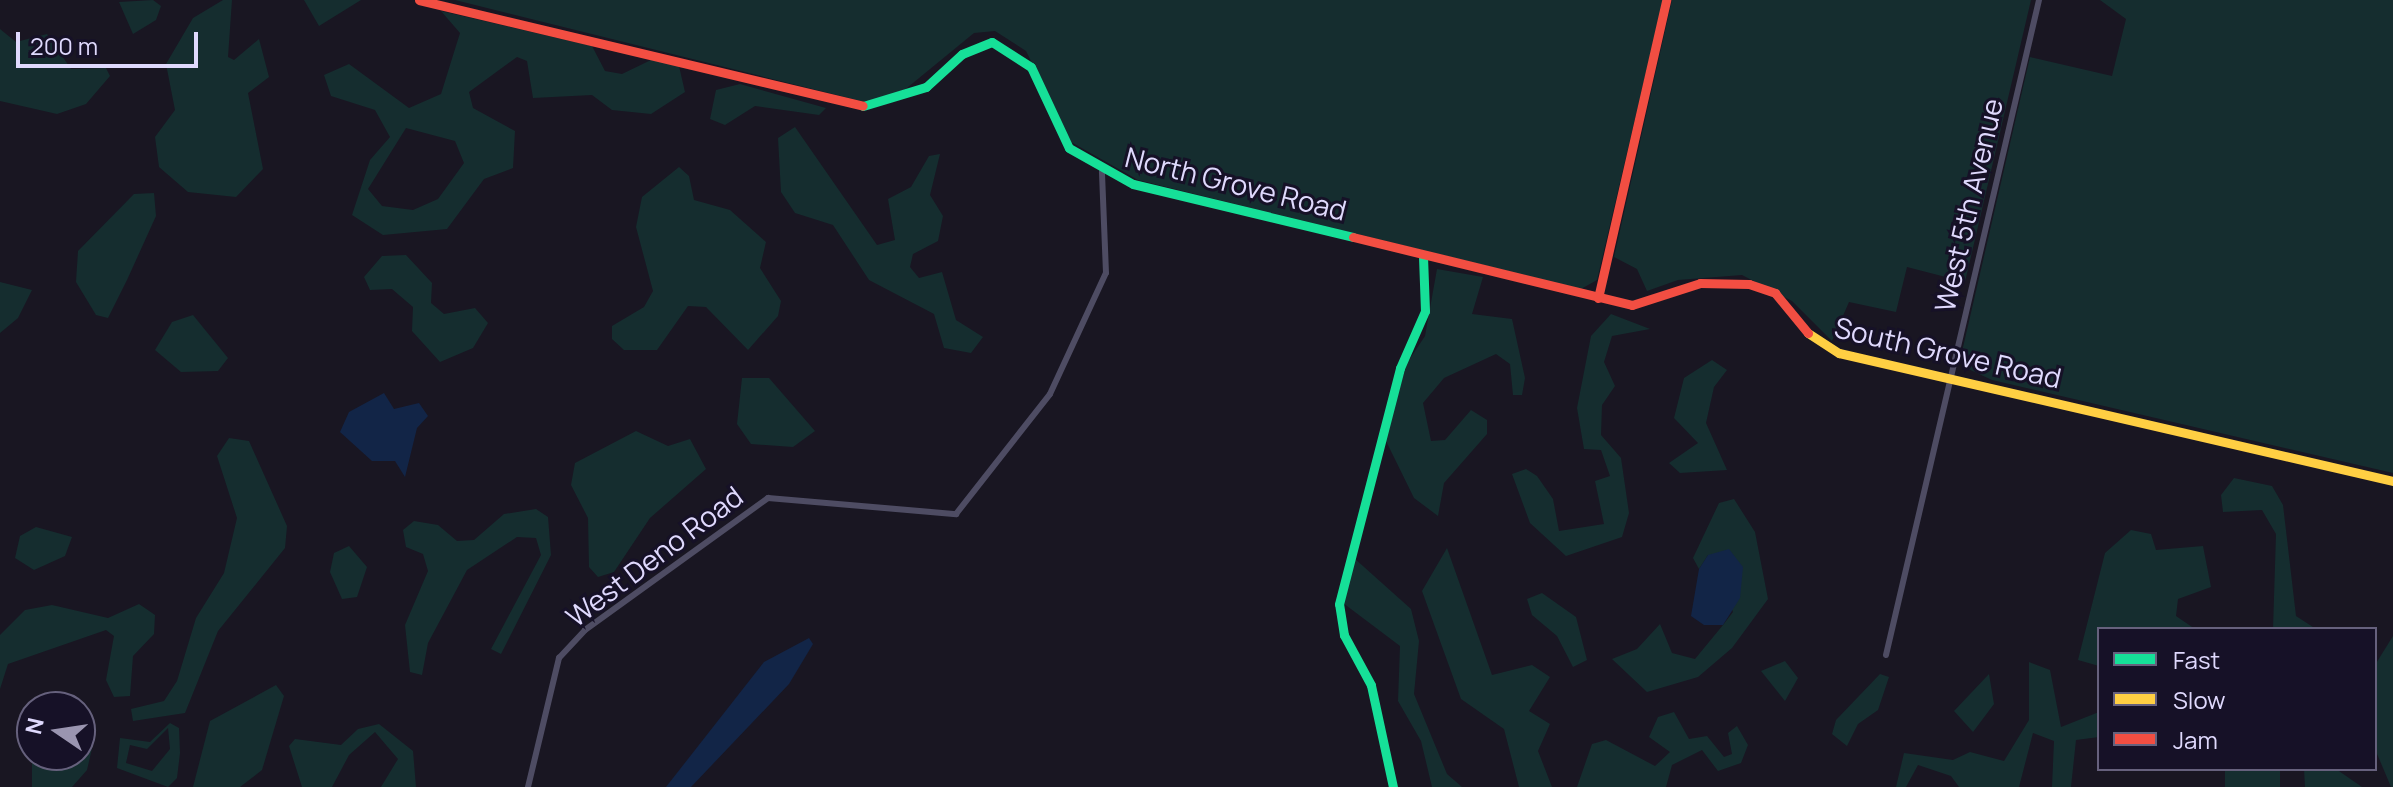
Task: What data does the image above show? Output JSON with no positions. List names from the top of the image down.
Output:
{
  "streets": {
    "street": [
      "North Grove Road",
      "West 5th Avenue",
      "South Grove Road",
      "West Deno Road"
    ]
  },
  "crossings": [
    ["North Grove Road", "South Grove Road"],
    ["North Grove Road", "West Deno Road"],
    ["West 5th Avenue", "South Grove Road"]
  ],
  "legend": ["Fast", "Slow", "Jam"],
  "scale_bar": "200 m",
  "north": "left"
}
